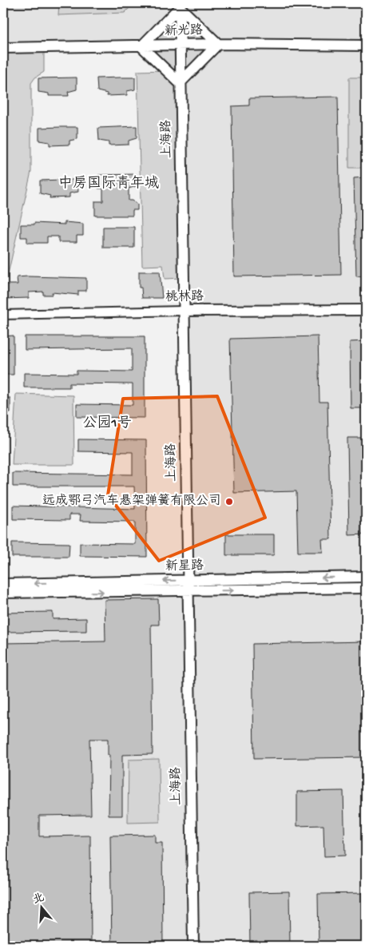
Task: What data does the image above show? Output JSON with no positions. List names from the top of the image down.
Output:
{
  "streets": {
    "street": [
      "新光路",
      "上海路",
      "桃林路",
      "新星路"
    ]
  },
  "crossings": [
    ["新光路", "上海路"],
    ["上海路", "桃林路"],
    ["上海路", "新星路"]
  ],
  "districts": ["中房国际青年城", "公园1号"],
  "places": ["远成鄂弓汽车悬架弹簧有限公司"],
  "north": "top"
}
